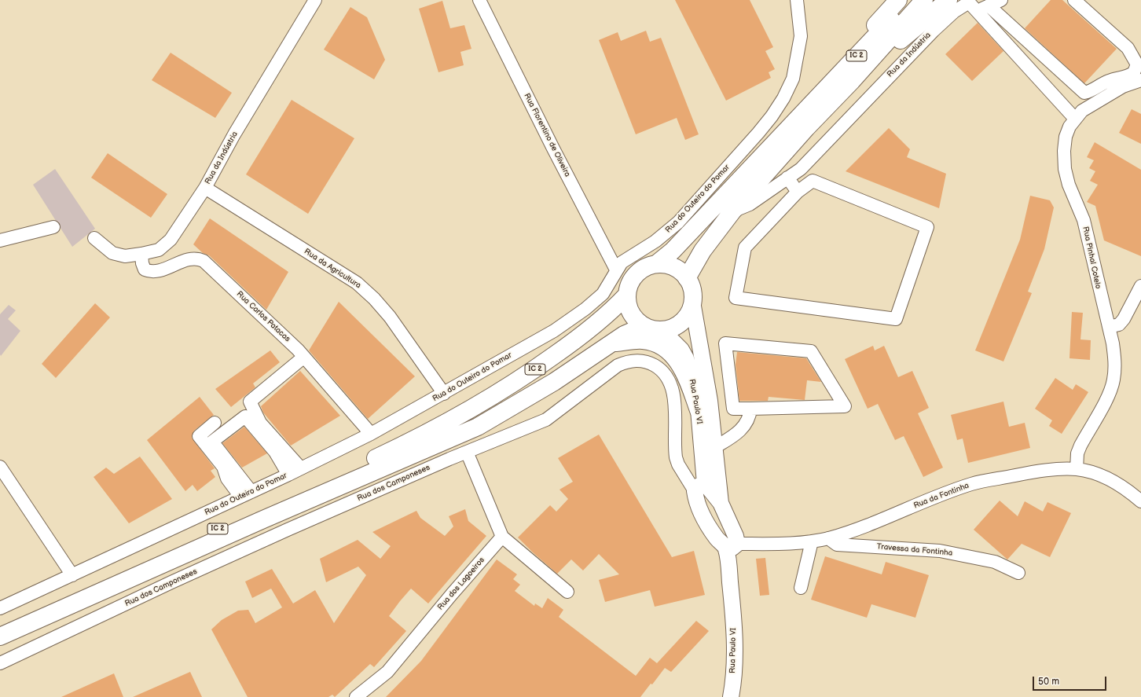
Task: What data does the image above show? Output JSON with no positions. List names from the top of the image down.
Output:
{
  "streets": {
    "highway": ["IC 2"],
    "main road": ["Rua Paulo VI"],
    "street": [
      "Rua da Indústria",
      "Rua Florentino de Oliveira",
      "Rua do Outeiro do Pomar",
      "Rua Pinhal Cotelo",
      "Rua da Agricultura",
      "Rua Carlos Patacas",
      "Rua dos Camponeses",
      "Rua da Fontinha",
      "Travessa da Fontinha",
      "Rua dos Lagoeiros"
    ]
  },
  "crossings": [
    ["Rua da Indústria", "IC 2"],
    ["Rua da Indústria", "Rua da Agricultura"],
    ["Rua da Indústria", "Rua Carlos Patacas"],
    ["IC 2", "Rua Paulo VI"],
    ["Rua Florentino de Oliveira", "Rua do Outeiro do Pomar"],
    ["Rua do Outeiro do Pomar", "Rua da Agricultura"],
    ["Rua do Outeiro do Pomar", "Rua Carlos Patacas"],
    ["Rua Pinhal Cotelo", "Rua da Fontinha"],
    ["Rua Paulo VI", "Rua dos Camponeses"],
    ["Rua Paulo VI", "Rua da Fontinha"],
    ["Rua da Fontinha", "Travessa da Fontinha"]
  ],
  "scale_bar": "50 m"
}
